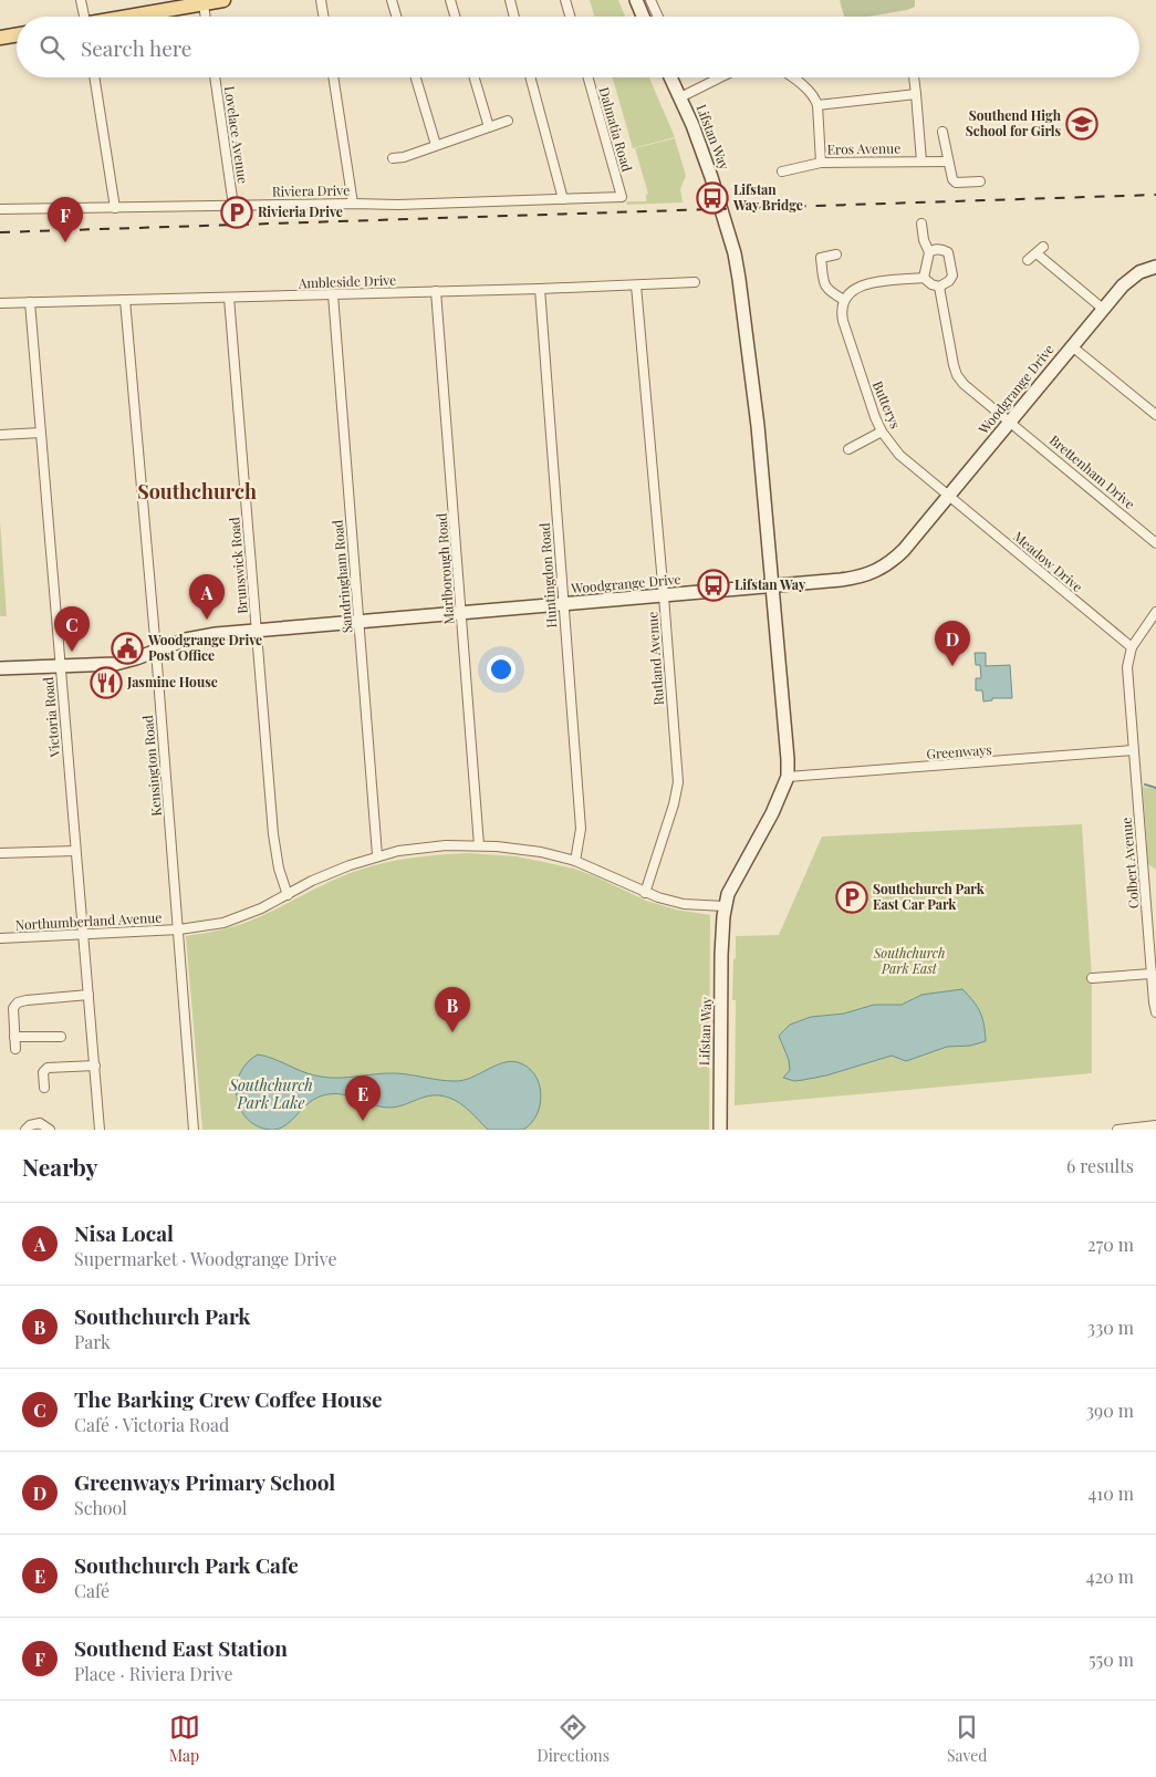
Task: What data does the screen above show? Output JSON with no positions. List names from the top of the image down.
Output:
{
  "streets": {
    "street": [
      "Dalmatia Road",
      "Lovelace Avenue",
      "Lifstan Way",
      "Eros Avenue",
      "Riviera Drive",
      "Ambleside Drive",
      "Woodgrange Drive",
      "Butterys",
      "Brettenham Drive",
      "Meadow Drive",
      "Brunswick Road",
      "Marlborough Road",
      "Huntingdon Road",
      "Sandringham Road",
      "Rutland Avenue",
      "Victoria Road",
      "Greenways",
      "Kensington Road",
      "Colbert Avenue",
      "Northumberland Avenue"
    ]
  },
  "crossings": [
    ["Dalmatia Road", "Riviera Drive"],
    ["Lovelace Avenue", "Riviera Drive"],
    ["Lifstan Way", "Woodgrange Drive"],
    ["Lifstan Way", "Greenways"],
    ["Lifstan Way", "Northumberland Avenue"],
    ["Ambleside Drive", "Brunswick Road"],
    ["Ambleside Drive", "Marlborough Road"],
    ["Ambleside Drive", "Huntingdon Road"],
    ["Ambleside Drive", "Sandringham Road"],
    ["Ambleside Drive", "Rutland Avenue"],
    ["Ambleside Drive", "Victoria Road"],
    ["Ambleside Drive", "Kensington Road"],
    ["Woodgrange Drive", "Butterys"],
    ["Woodgrange Drive", "Brettenham Drive"],
    ["Woodgrange Drive", "Meadow Drive"],
    ["Woodgrange Drive", "Brunswick Road"],
    ["Woodgrange Drive", "Marlborough Road"],
    ["Woodgrange Drive", "Huntingdon Road"],
    ["Woodgrange Drive", "Sandringham Road"],
    ["Woodgrange Drive", "Rutland Avenue"],
    ["Woodgrange Drive", "Victoria Road"],
    ["Woodgrange Drive", "Kensington Road"],
    ["Butterys", "Meadow Drive"],
    ["Meadow Drive", "Colbert Avenue"],
    ["Brunswick Road", "Northumberland Avenue"],
    ["Marlborough Road", "Northumberland Avenue"],
    ["Huntingdon Road", "Northumberland Avenue"],
    ["Sandringham Road", "Northumberland Avenue"],
    ["Rutland Avenue", "Northumberland Avenue"],
    ["Victoria Road", "Northumberland Avenue"],
    ["Greenways", "Colbert Avenue"],
    ["Kensington Road", "Northumberland Avenue"]
  ],
  "districts": ["Southchurch"],
  "water": ["Southchurch Park Lake"],
  "parks": ["Southchurch Park East"],
  "places": {
    "school or university": ["Southend High School for Girls"],
    "bus stop": ["Lifstan Way Bridge", "Lifstan Way"],
    "parking": ["Rivieria Drive", "Southchurch Park East Car Park"],
    "public building": ["Woodgrange Drive Post Office"],
    "restaurant": ["Jasmine House"]
  },
  "page": {
    "search": "Search here",
    "pins": [
      "F",
      "A",
      "C",
      "D",
      "B",
      "E"
    ],
    "heading": ["Nearby", "6 results"],
    "list": [
      {
        "mark": "A",
        "name": "Nisa Local",
        "note": "Supermarket · Woodgrange Drive",
        "value": "270 m"
      },
      {
        "mark": "B",
        "name": "Southchurch Park",
        "note": "Park",
        "value": "330 m"
      },
      {
        "mark": "C",
        "name": "The Barking Crew Coffee House",
        "note": "Café · Victoria Road",
        "value": "390 m"
      },
      {
        "mark": "D",
        "name": "Greenways Primary School",
        "note": "School",
        "value": "410 m"
      },
      {
        "mark": "E",
        "name": "Southchurch Park Cafe",
        "note": "Café",
        "value": "420 m"
      },
      {
        "mark": "F",
        "name": "Southend East Station",
        "note": "Place · Riviera Drive",
        "value": "550 m"
      }
    ],
    "nav": ["Map", "Directions", "Saved"]
  }
}
